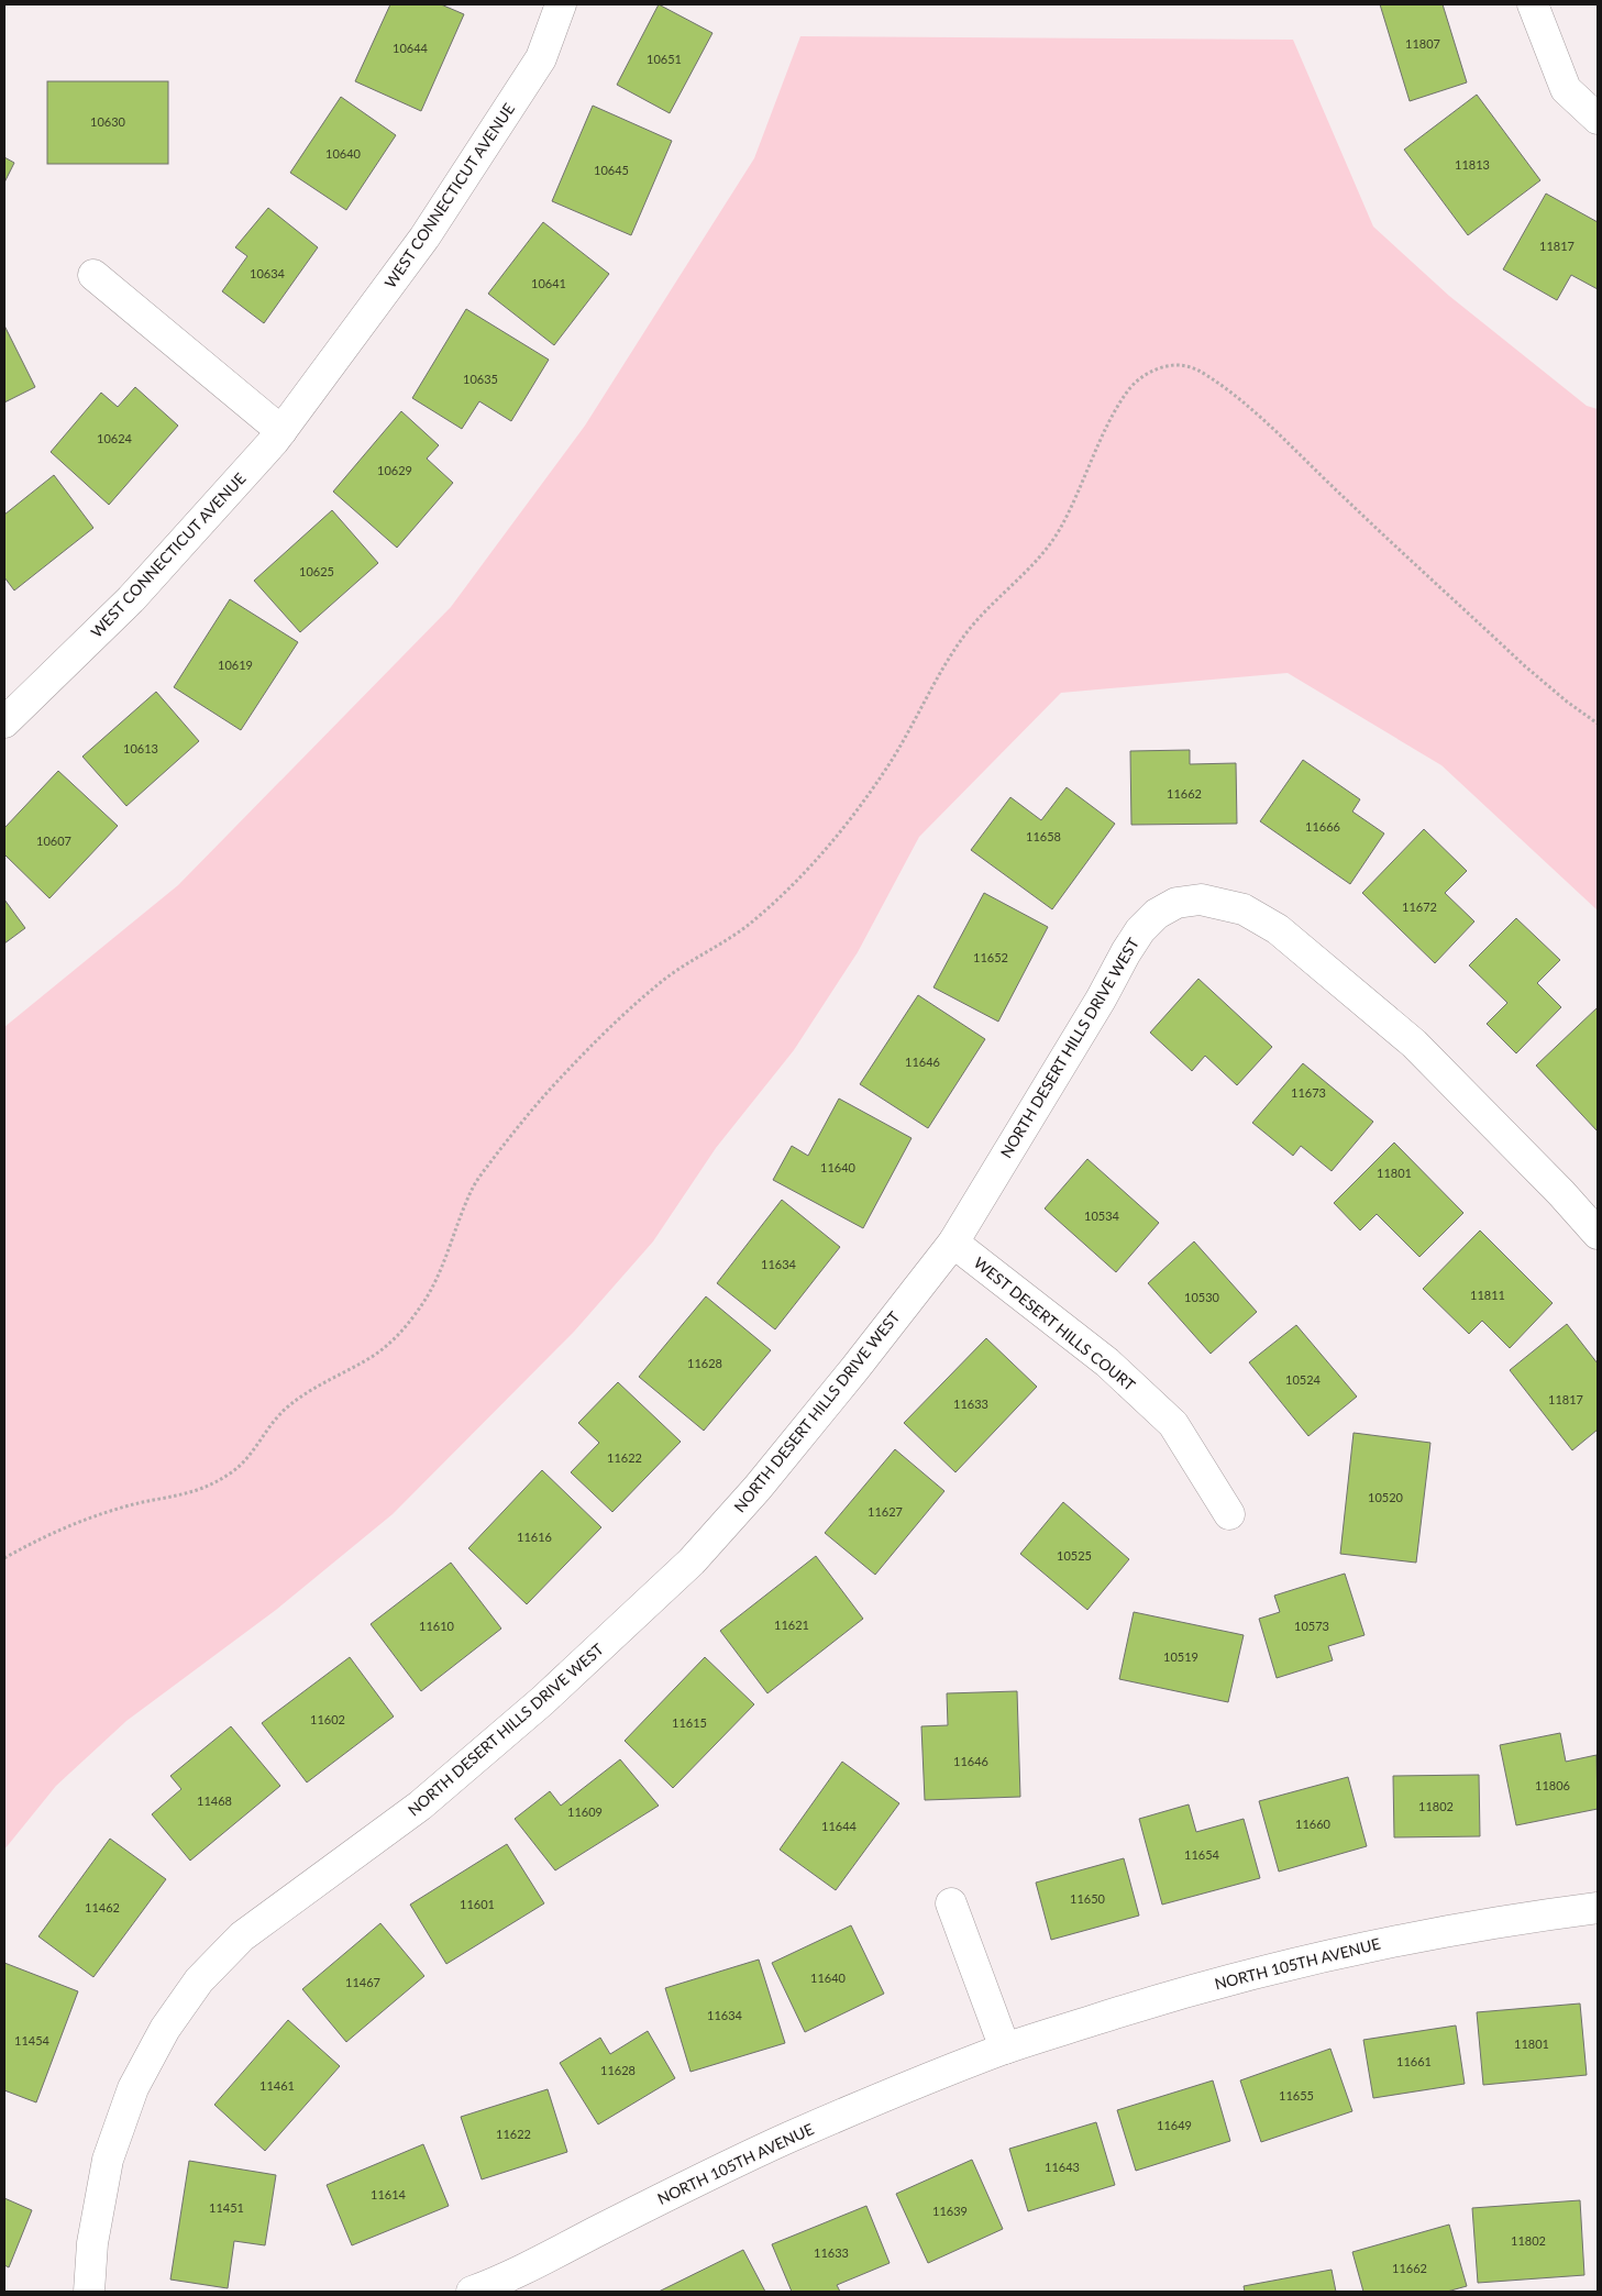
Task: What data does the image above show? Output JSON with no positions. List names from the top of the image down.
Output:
{
  "streets": {
    "street": [
      "WEST CONNECTICUT AVENUE",
      "NORTH DESERT HILLS DRIVE WEST",
      "WEST DESERT HILLS COURT",
      "NORTH 105TH AVENUE"
    ]
  },
  "crossings": [
    ["NORTH DESERT HILLS DRIVE WEST", "WEST DESERT HILLS COURT"]
  ],
  "house_numbers": [
    "11807",
    "10644",
    "10651",
    "10630",
    "10640",
    "11813",
    "10645",
    "11817",
    "10634",
    "10641",
    "10635",
    "10624",
    "10629",
    "10625",
    "10619",
    "10613",
    "11662",
    "11666",
    "11658",
    "10607",
    "11672",
    "11652",
    "11646",
    "11673",
    "11640",
    "11801",
    "10534",
    "11634",
    "11811",
    "10530",
    "11628",
    "10524",
    "11817",
    "11633",
    "11622",
    "10520",
    "11627",
    "11616",
    "10525",
    "11621",
    "11610",
    "10573",
    "10519",
    "11602",
    "11615",
    "11646",
    "11806",
    "11468",
    "11802",
    "11609",
    "11660",
    "11644",
    "11654",
    "11650",
    "11601",
    "11462",
    "11640",
    "11467",
    "11634",
    "11454",
    "11801",
    "11661",
    "11628",
    "11461",
    "11655",
    "11649",
    "11622",
    "11643",
    "11614",
    "11451",
    "11639",
    "11802",
    "11633",
    "11662"
  ]
}
